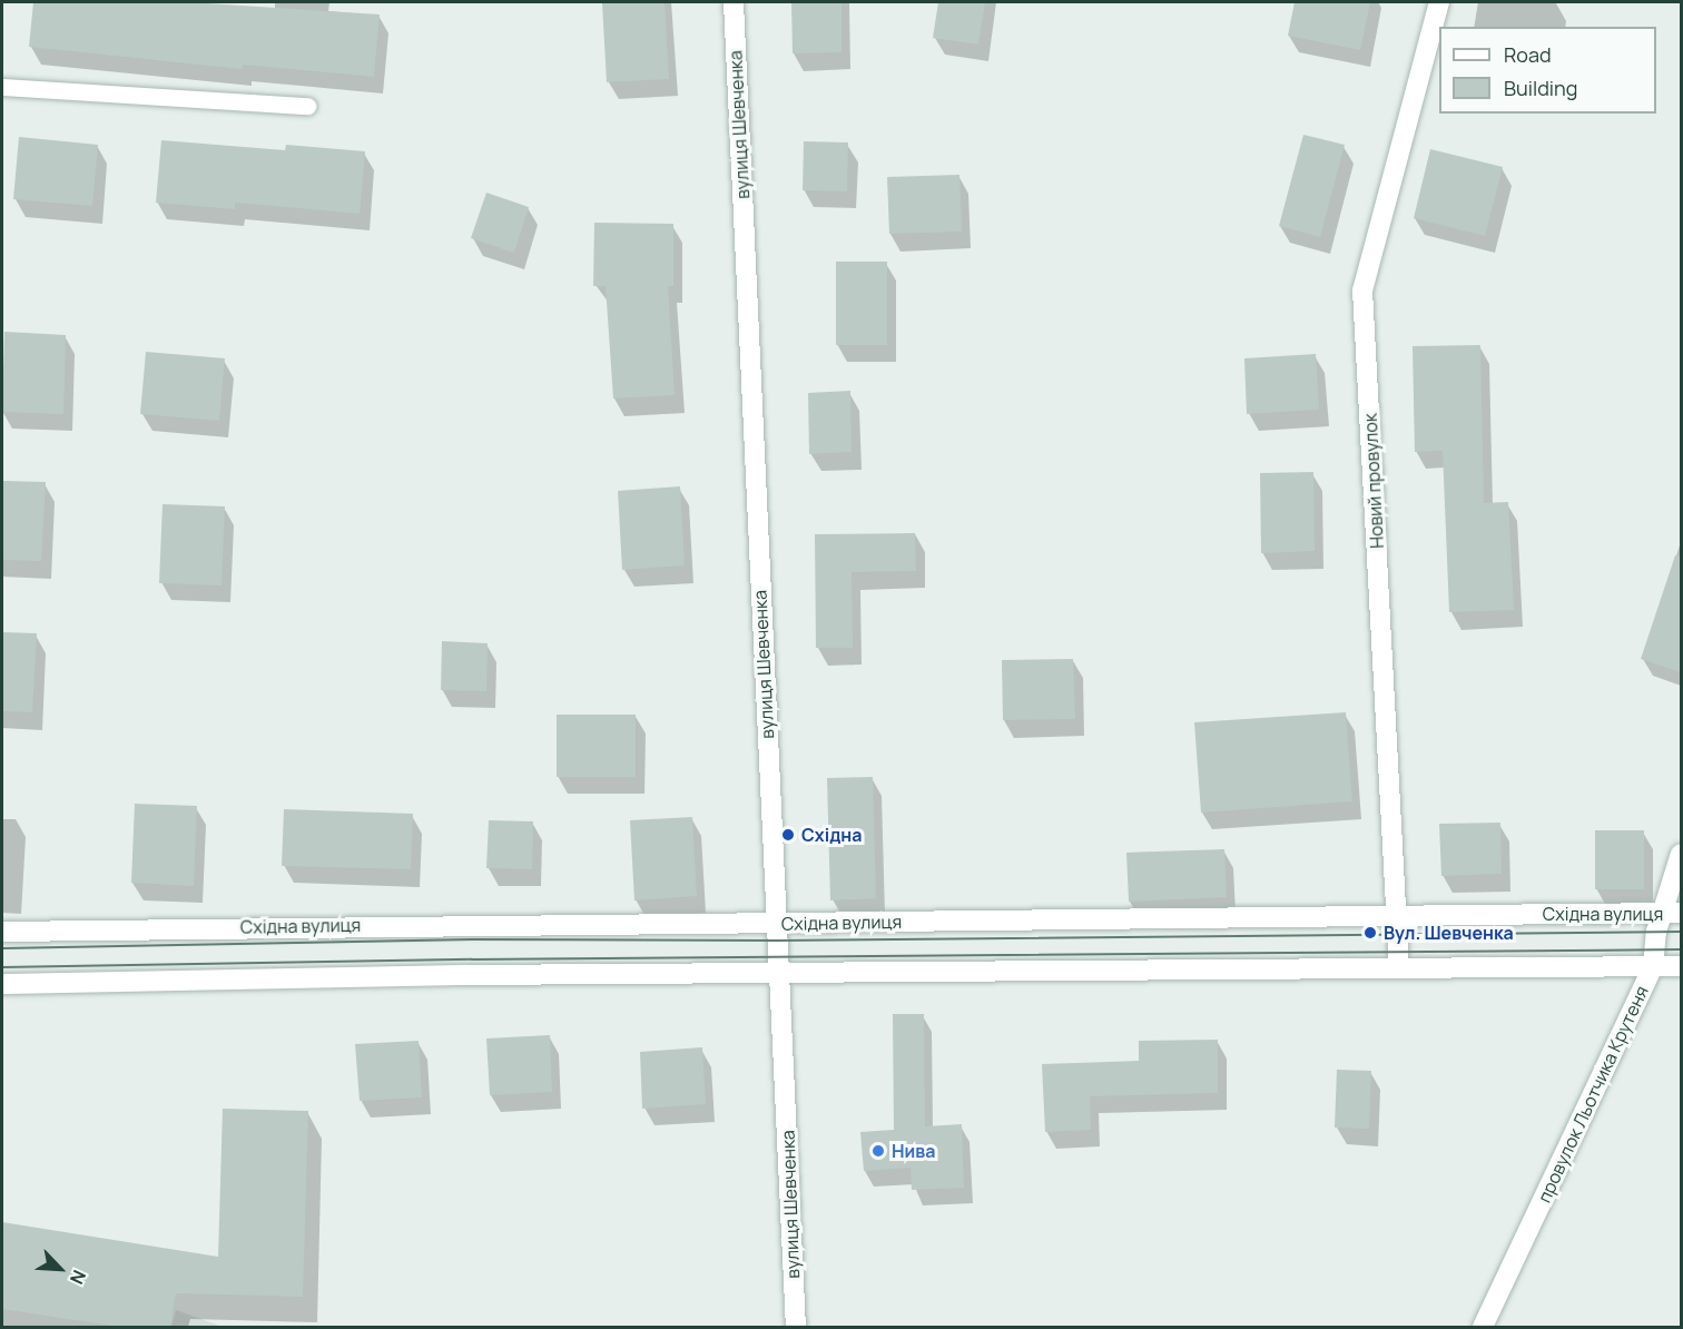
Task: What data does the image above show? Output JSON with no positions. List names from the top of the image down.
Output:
{
  "streets": {
    "street": [
      "вулиця Шевченка",
      "Новий провулок",
      "Східна вулиця",
      "провулок Льотчика Крутеня"
    ]
  },
  "crossings": [
    ["вулиця Шевченка", "Східна вулиця"],
    ["Новий провулок", "Східна вулиця"],
    ["Східна вулиця", "провулок Льотчика Крутеня"]
  ],
  "places": ["Східна", "Вул. Шевченка", "Нива"],
  "legend": ["Road", "Building"],
  "north": "bottom right"
}
